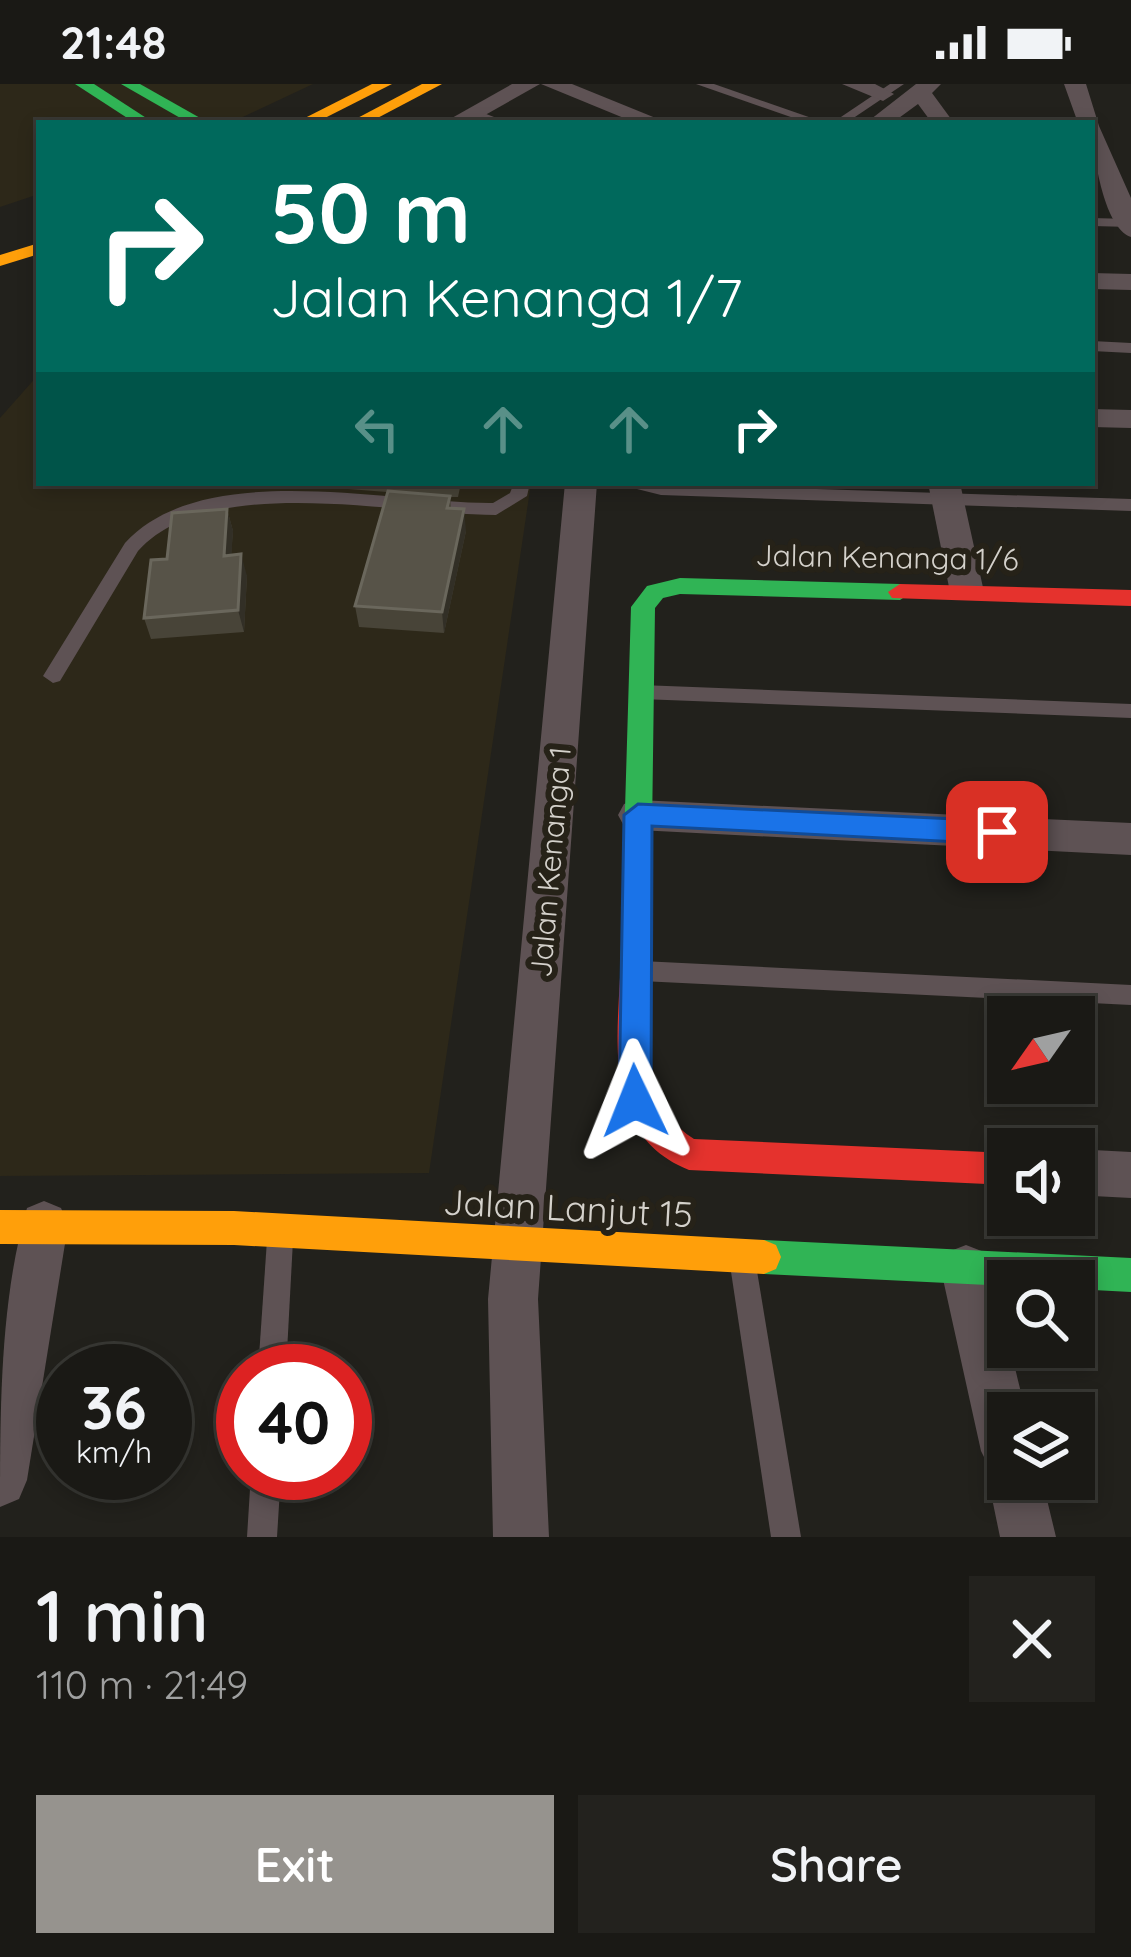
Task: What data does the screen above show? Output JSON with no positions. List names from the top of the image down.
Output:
{
  "streets": {
    "street": ["Jalan Kenanga 1/6", "Jalan Kenanga 1", "Jalan Lanjut 15"]
  },
  "crossings": [
    ["Jalan Kenanga 1", "Jalan Lanjut 15"]
  ],
  "north": "bottom left",
  "page": {
    "status": "21:48",
    "turn": ["50 m", "Jalan Kenanga 1/7"],
    "speed": "36 km/h",
    "limit": "40",
    "heading": ["1 min", "110 m · 21:49"],
    "buttons": ["Exit", "Share"]
  }
}
